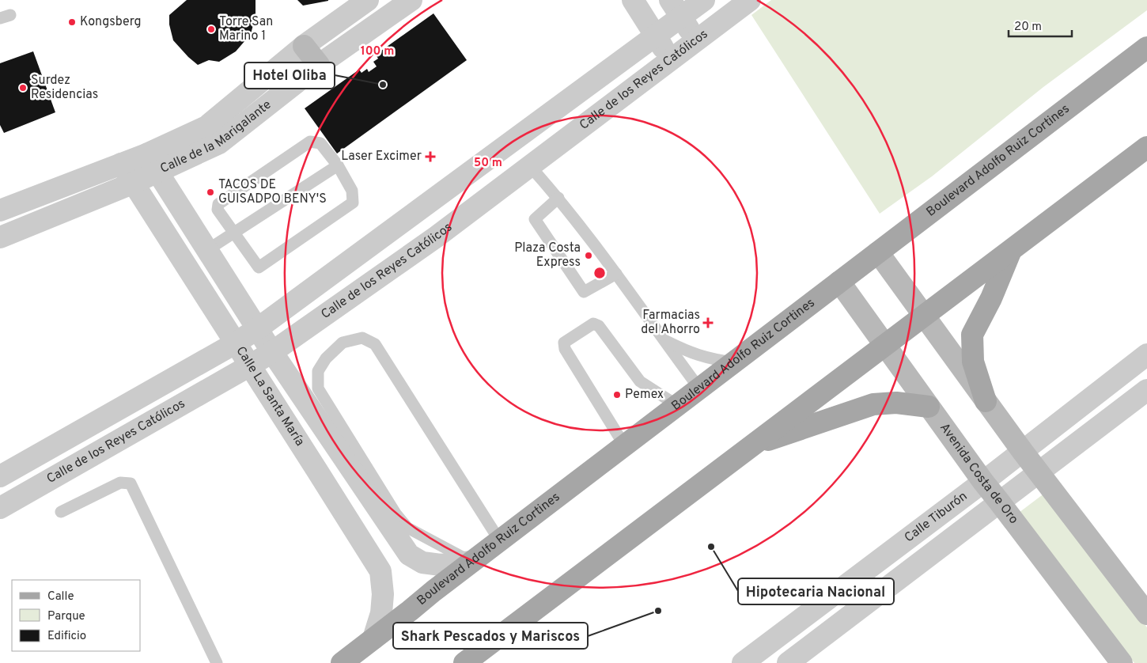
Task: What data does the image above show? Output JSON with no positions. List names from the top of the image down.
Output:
{
  "streets": {
    "main road": ["Boulevard Adolfo Ruiz Cortines"],
    "street": [
      "Calle de los Reyes Católicos",
      "Calle de la Marigalante",
      "Calle La Santa María",
      "Avenida Costa de Oro",
      "Calle Tiburón"
    ]
  },
  "crossings": [
    ["Calle de los Reyes Católicos", "Calle La Santa María"],
    ["Calle de la Marigalante", "Calle La Santa María"],
    ["Boulevard Adolfo Ruiz Cortines", "Calle La Santa María"],
    ["Boulevard Adolfo Ruiz Cortines", "Avenida Costa de Oro"],
    ["Avenida Costa de Oro", "Calle Tiburón"]
  ],
  "places": {
    "other": [
      "Kongsberg",
      "Torre San Marino 1",
      "Hotel Oliba",
      "Surdez Residencias",
      "TACOS DE GUISADPO BENY'S",
      "Plaza Costa Express",
      "Pemex",
      "Hipotecaria Nacional",
      "Shark Pescados y Mariscos"
    ],
    "health": ["Laser Excimer", "Farmacias del Ahorro"]
  },
  "legend": ["Calle", "Parque", "Edificio"],
  "scale_bar": "20 m",
  "rings": ["100 m", "50 m"]
}
